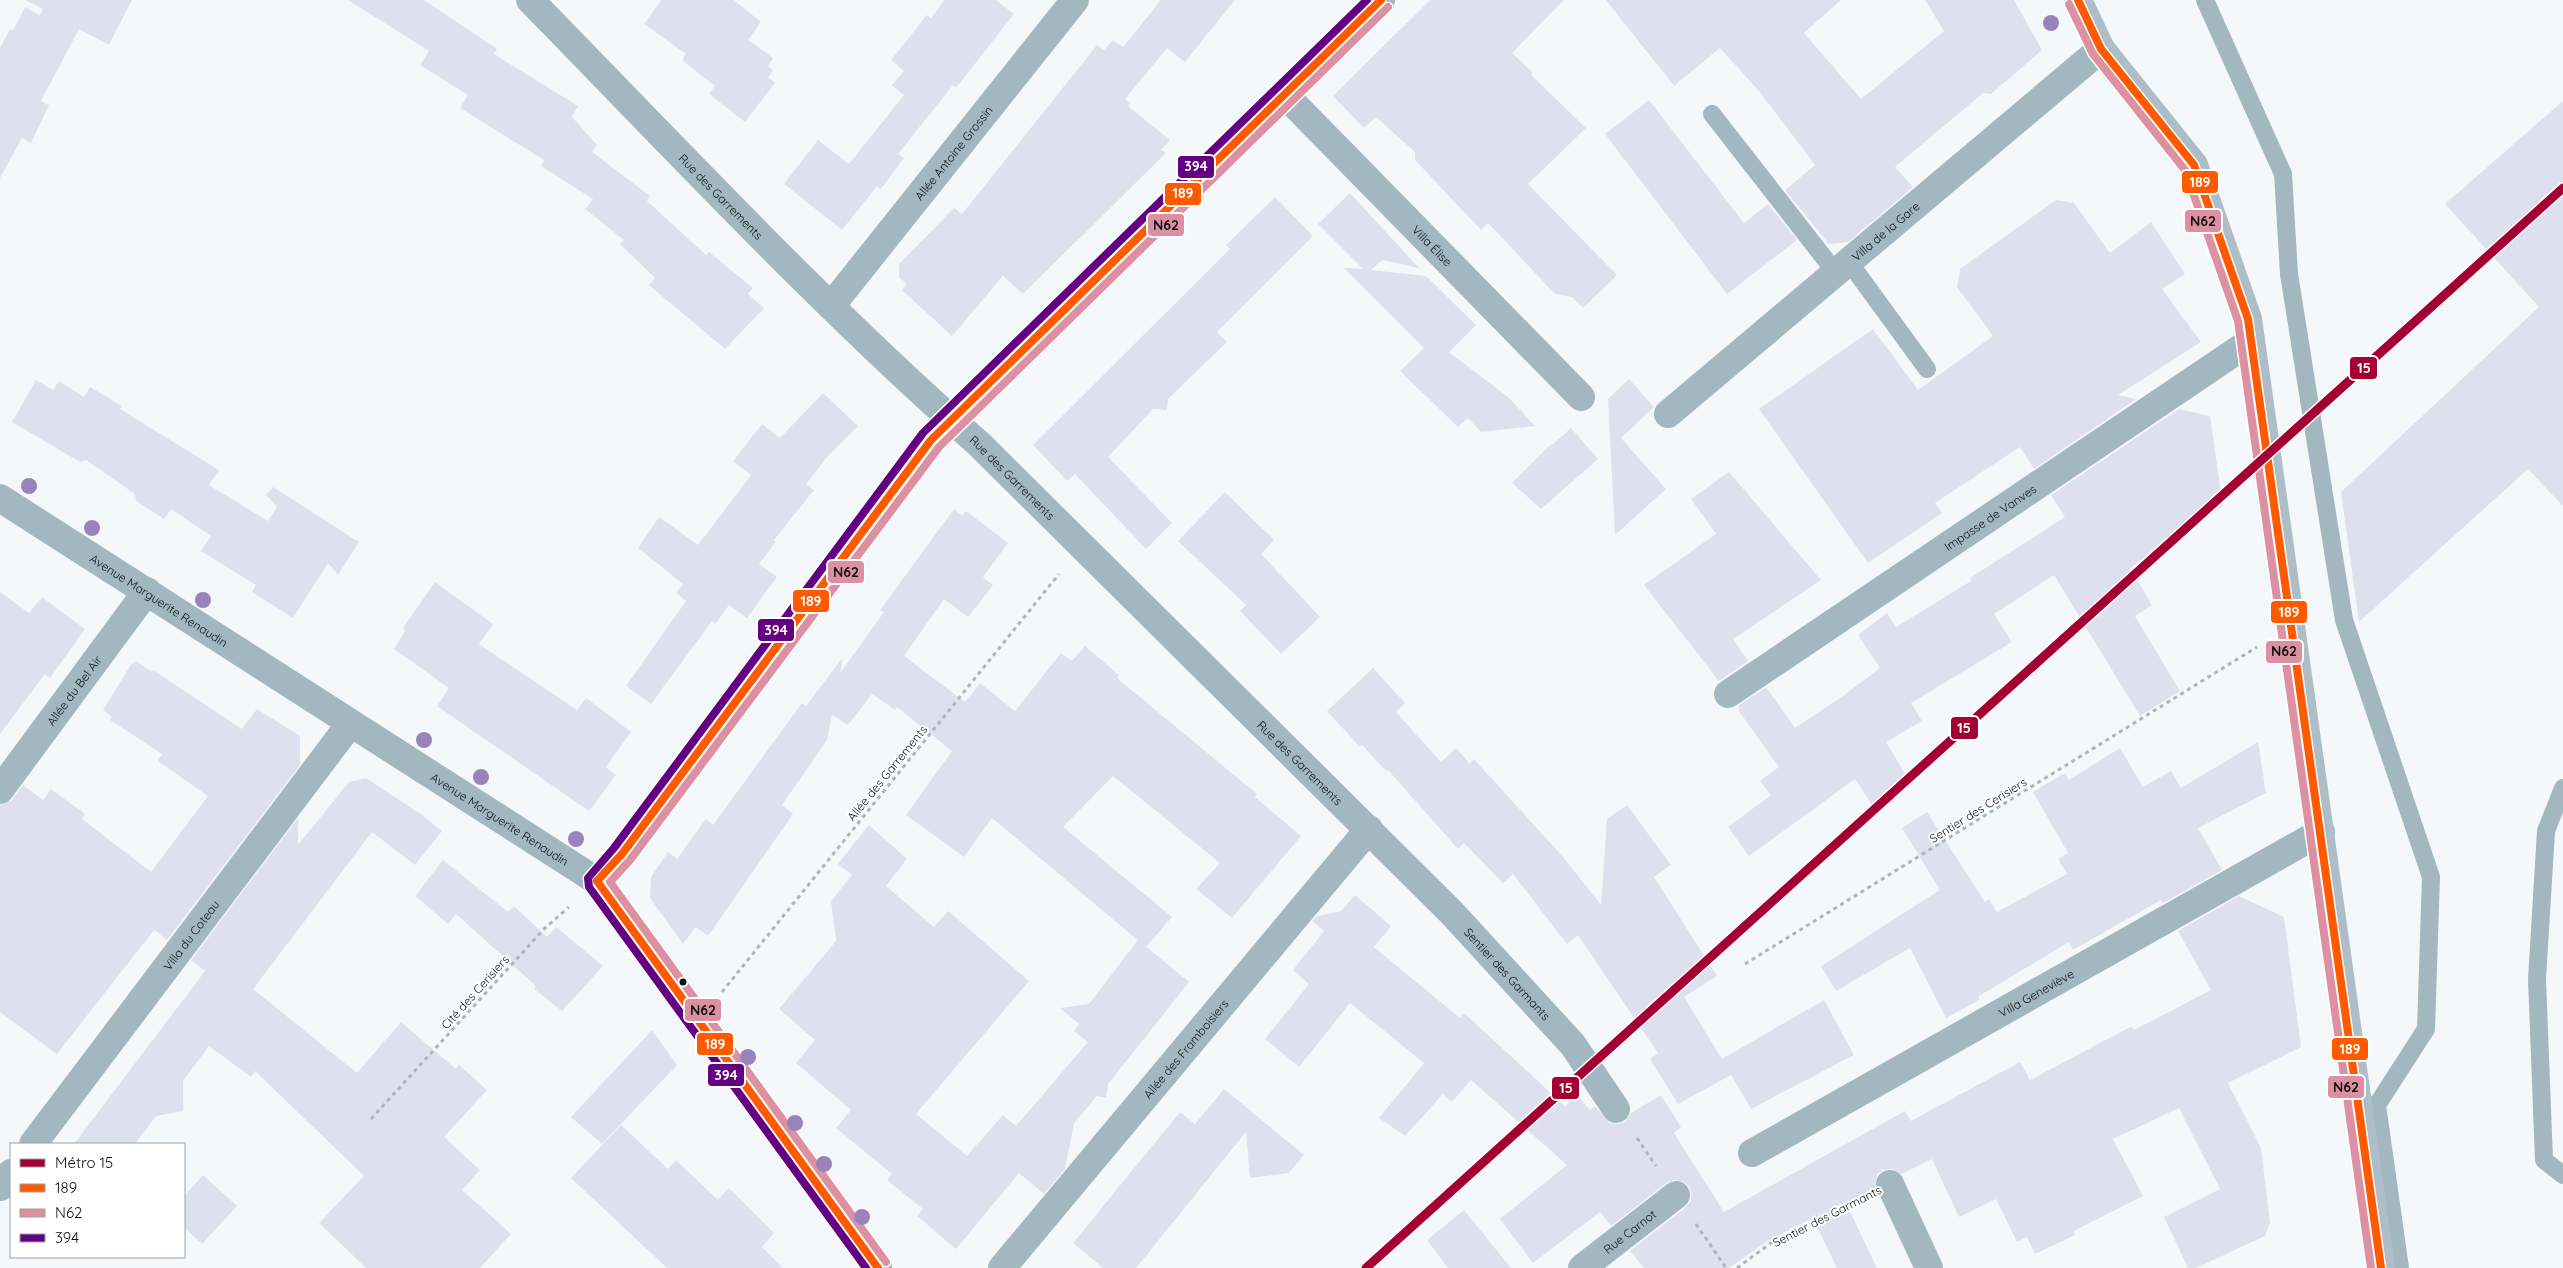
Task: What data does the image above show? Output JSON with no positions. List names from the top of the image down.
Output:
{
  "streets": {
    "street": [
      "Allée Antoine Grossin",
      "Rue des Garrements",
      "Villa de la Gare",
      "Villa Élise",
      "Impasse de Vanves",
      "Avenue Marguerite Renaudin",
      "Allée du Bel Air",
      "Villa du Coteau",
      "Sentier des Garmants",
      "Villa Geneviève",
      "Allée des Framboisiers",
      "Rue Carnot"
    ],
    "path": ["Allée des Garrements", "Sentier des Cerisiers", "Cité des Cerisiers"]
  },
  "crossings": [
    ["Allée Antoine Grossin", "Rue des Garrements"],
    ["Rue des Garrements", "Sentier des Garmants"],
    ["Rue des Garrements", "Allée des Framboisiers"],
    ["Avenue Marguerite Renaudin", "Allée du Bel Air"],
    ["Avenue Marguerite Renaudin", "Villa du Coteau"],
    ["Avenue Marguerite Renaudin", "Cité des Cerisiers"]
  ],
  "lines": [
    "transit line 189",
    "transit line 394",
    "transit line N62",
    "metro line 15"
  ],
  "legend": [
    "Métro 15",
    "189",
    "N62",
    "394"
  ]
}
